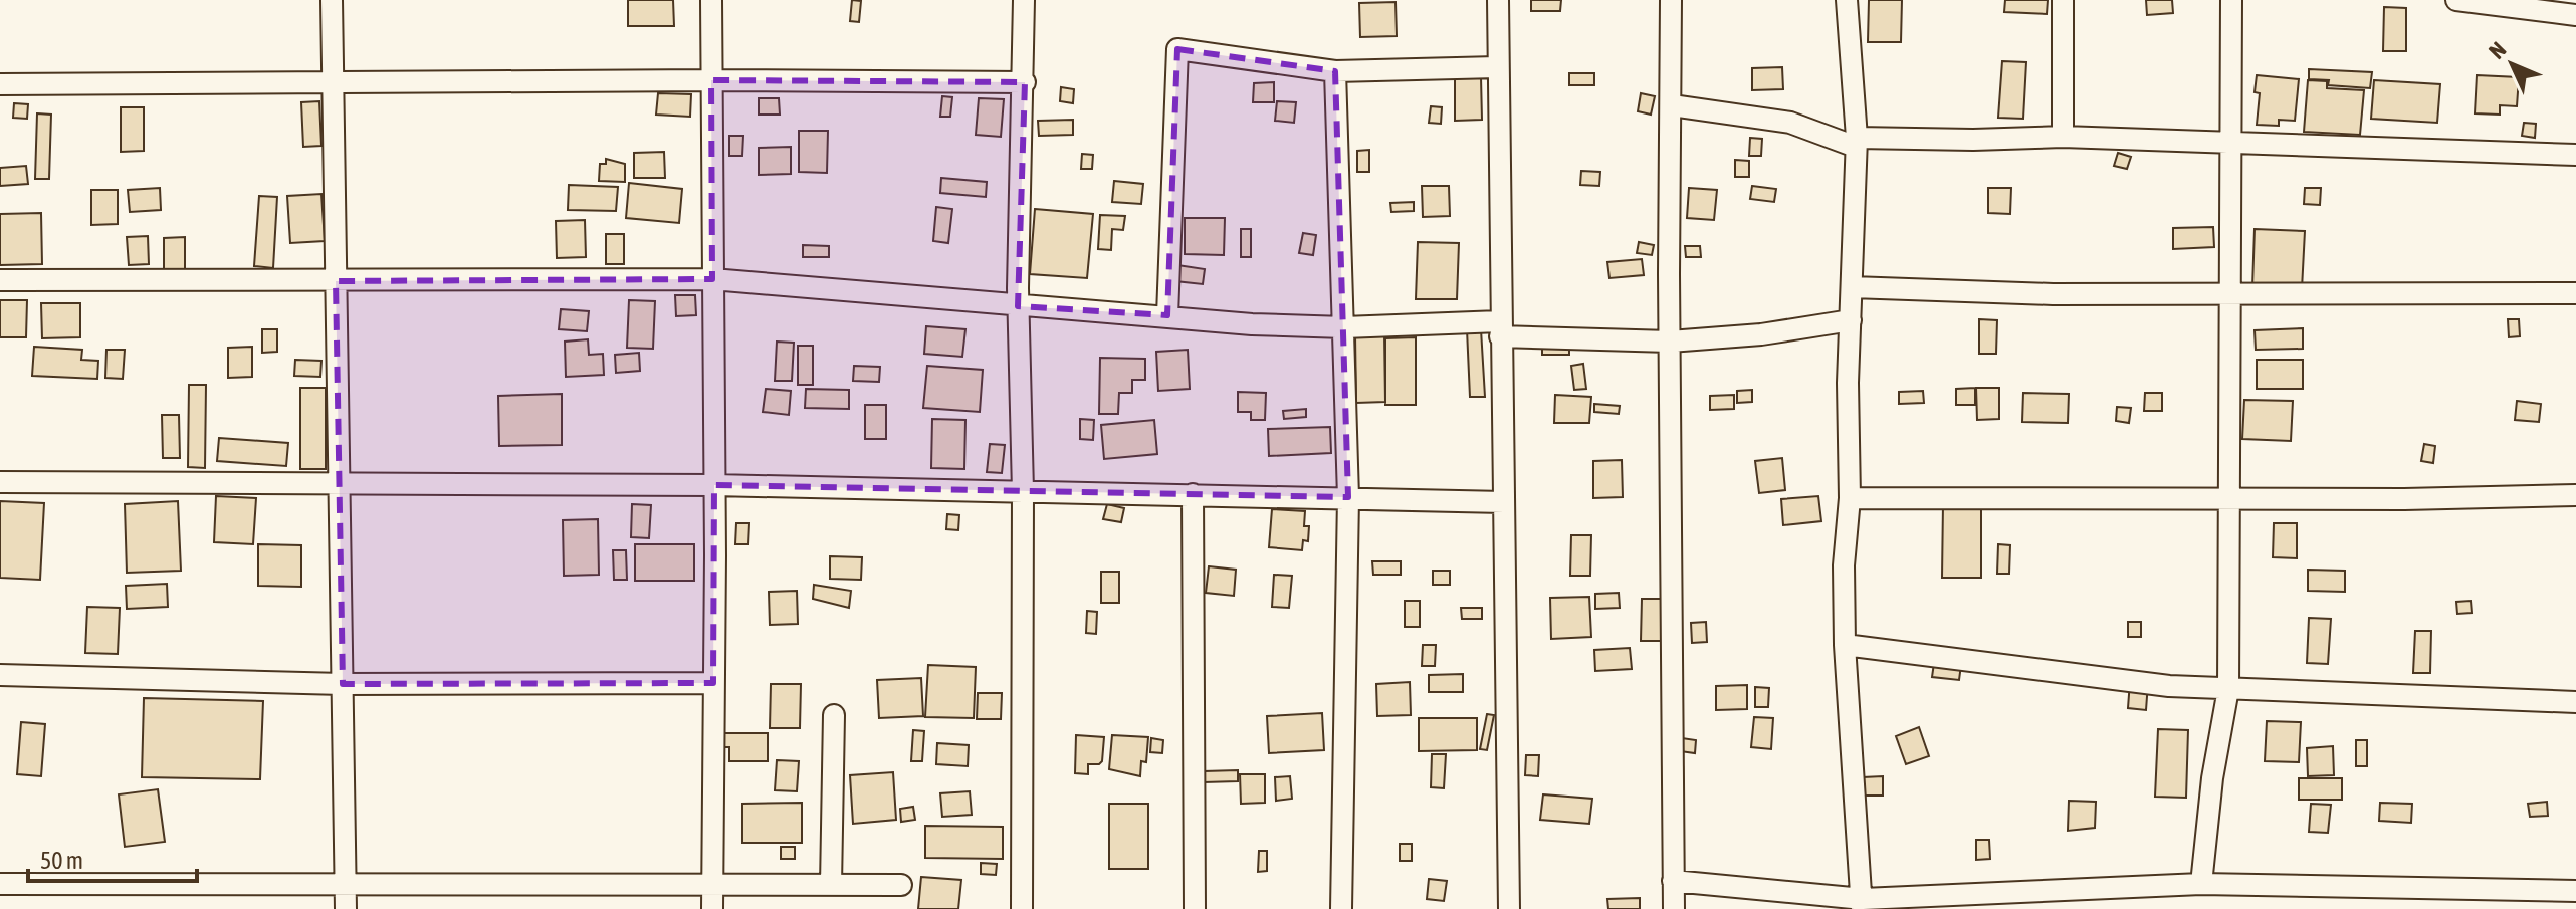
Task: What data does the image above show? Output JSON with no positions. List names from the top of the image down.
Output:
{
  "scale_bar": "50 m",
  "north": "top left"
}
